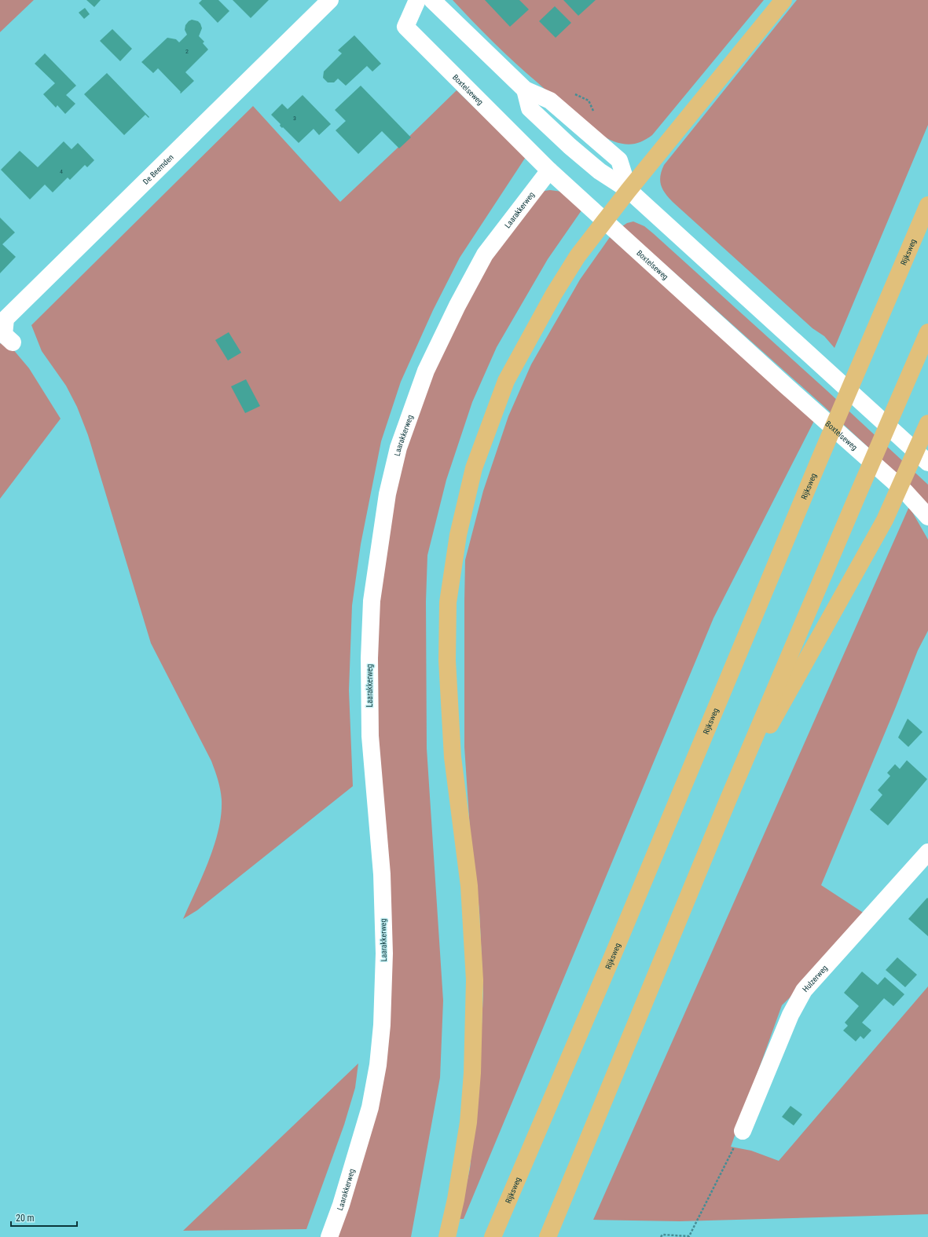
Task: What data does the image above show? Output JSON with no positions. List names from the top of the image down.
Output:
{
  "streets": {
    "highway": ["Rijksweg"],
    "street": [
      "Boxtelseweg",
      "De Beemden",
      "Laarakkerweg",
      "Hulzerweg"
    ]
  },
  "crossings": [
    ["Boxtelseweg", "Laarakkerweg"]
  ],
  "house_numbers": ["2", "3", "4"],
  "scale_bar": "20 m"
}
